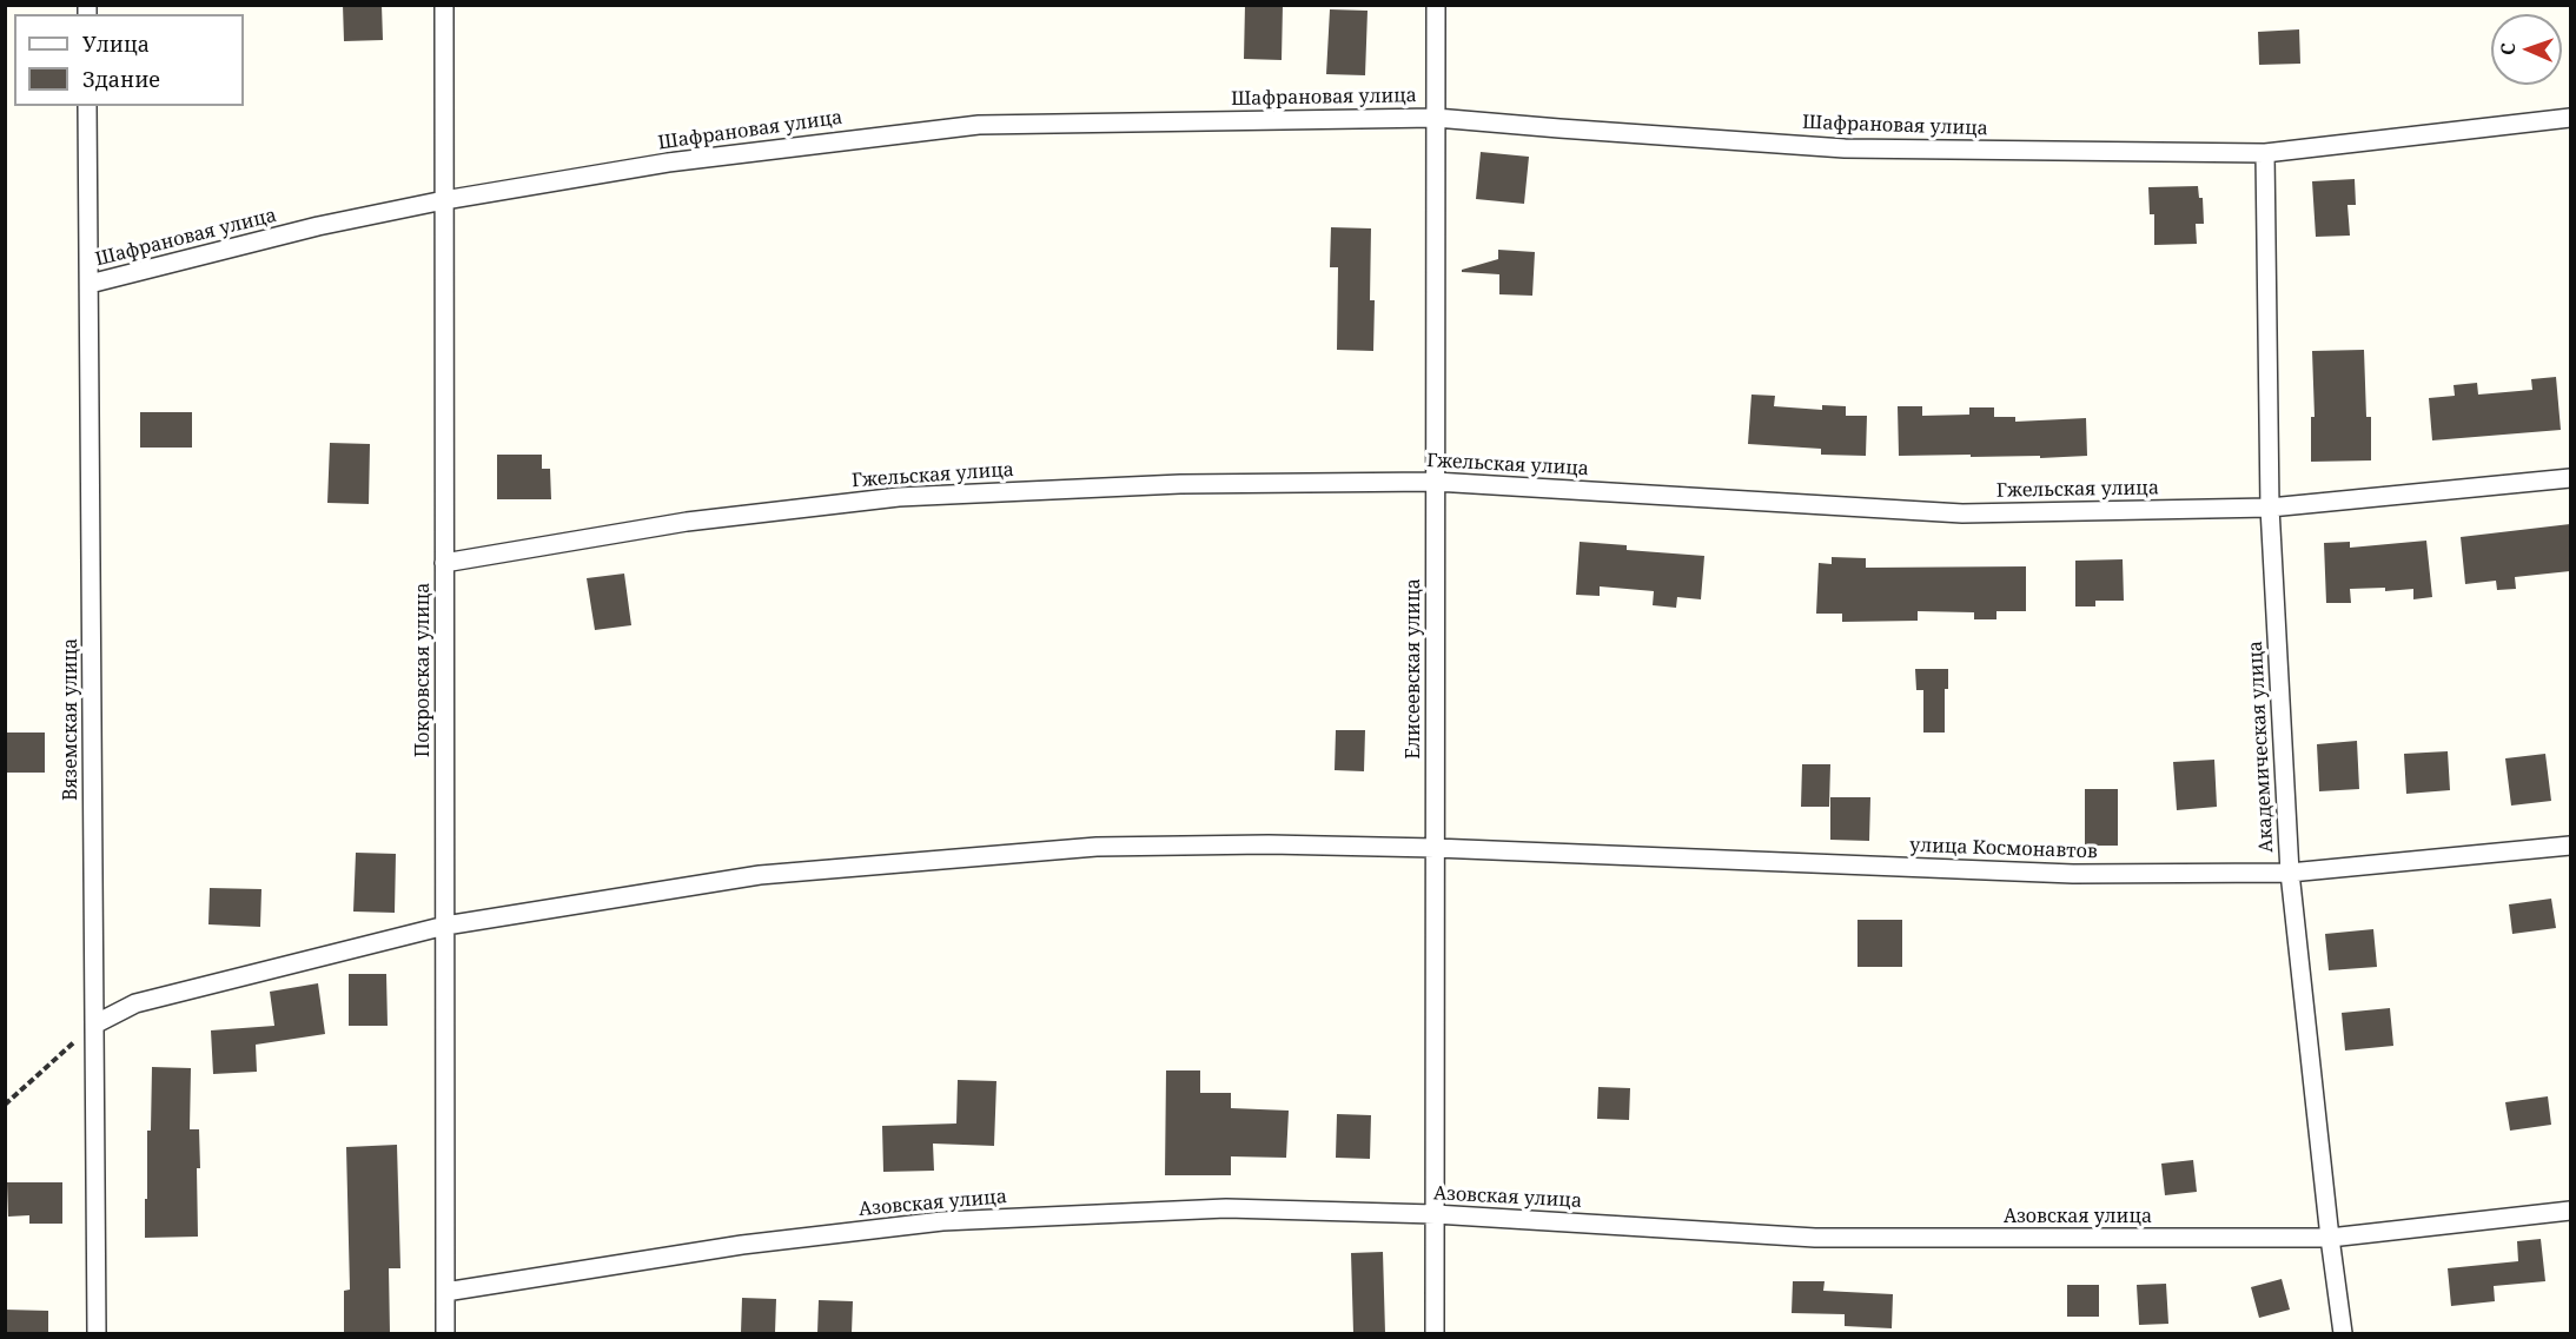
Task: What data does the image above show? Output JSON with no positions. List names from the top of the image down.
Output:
{
  "streets": {
    "street": [
      "Шафрановая улица",
      "Гжельская улица",
      "Елисеевская улица",
      "Покровская улица",
      "Вяземская улица",
      "Академическая улица",
      "улица Космонавтов",
      "Азовская улица"
    ]
  },
  "crossings": [
    ["Шафрановая улица", "Елисеевская улица"],
    ["Шафрановая улица", "Покровская улица"],
    ["Шафрановая улица", "Вяземская улица"],
    ["Шафрановая улица", "Академическая улица"],
    ["Гжельская улица", "Елисеевская улица"],
    ["Гжельская улица", "Покровская улица"],
    ["Гжельская улица", "Академическая улица"],
    ["Елисеевская улица", "улица Космонавтов"],
    ["Елисеевская улица", "Азовская улица"],
    ["Покровская улица", "улица Космонавтов"],
    ["Покровская улица", "Азовская улица"],
    ["Вяземская улица", "улица Космонавтов"],
    ["Академическая улица", "улица Космонавтов"],
    ["Академическая улица", "Азовская улица"]
  ],
  "legend": ["Улица", "Здание"],
  "north": "left"
}
